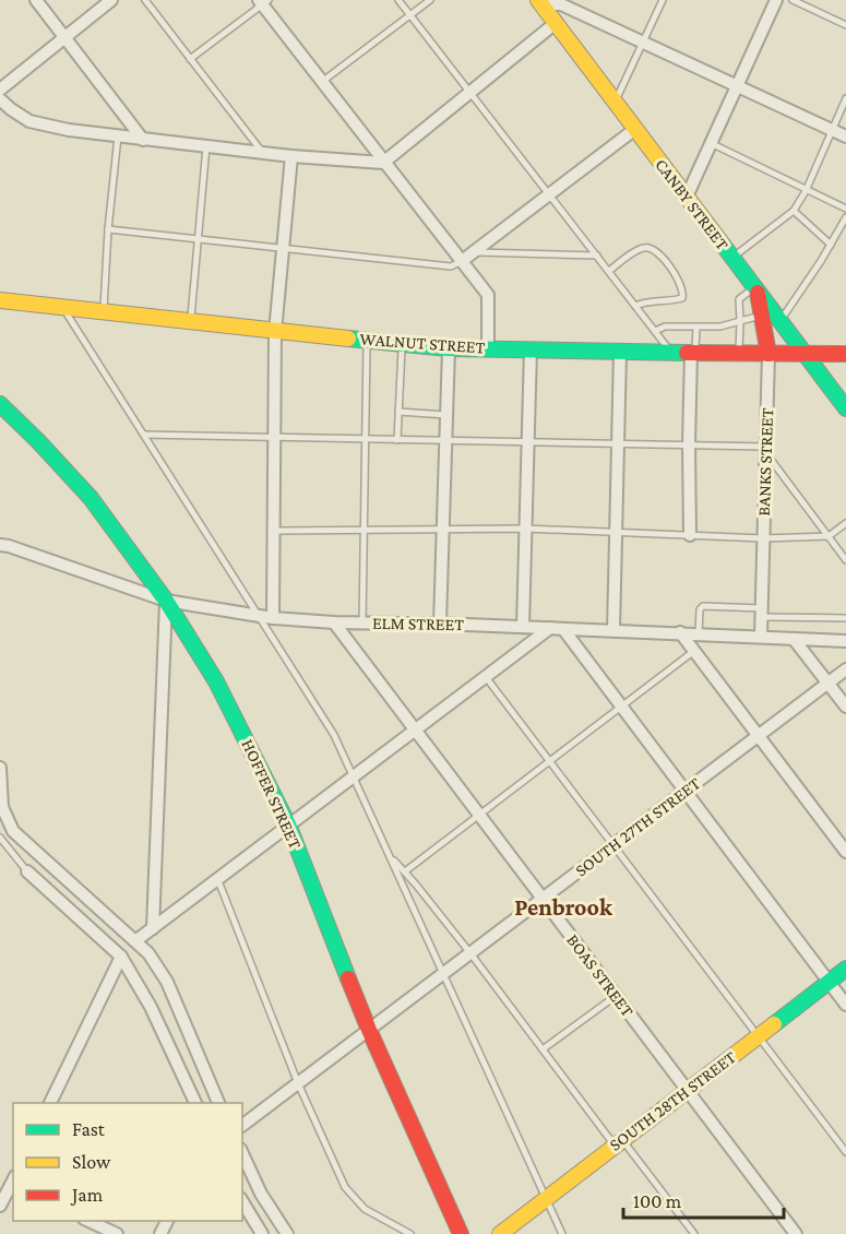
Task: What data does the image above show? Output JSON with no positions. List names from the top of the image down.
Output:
{
  "streets": {
    "main road": [
      "CANBY STREET",
      "WALNUT STREET",
      "BANKS STREET",
      "HOFFER STREET",
      "SOUTH 28TH STREET"
    ],
    "street": ["ELM STREET", "SOUTH 27TH STREET", "BOAS STREET"]
  },
  "crossings": [
    ["CANBY STREET", "WALNUT STREET"],
    ["CANBY STREET", "BANKS STREET"],
    ["WALNUT STREET", "BANKS STREET"],
    ["BANKS STREET", "ELM STREET"],
    ["ELM STREET", "HOFFER STREET"],
    ["ELM STREET", "BOAS STREET"],
    ["HOFFER STREET", "SOUTH 27TH STREET"],
    ["SOUTH 27TH STREET", "BOAS STREET"],
    ["BOAS STREET", "SOUTH 28TH STREET"]
  ],
  "districts": ["Penbrook"],
  "legend": ["Fast", "Slow", "Jam"],
  "scale_bar": "100 m"
}
